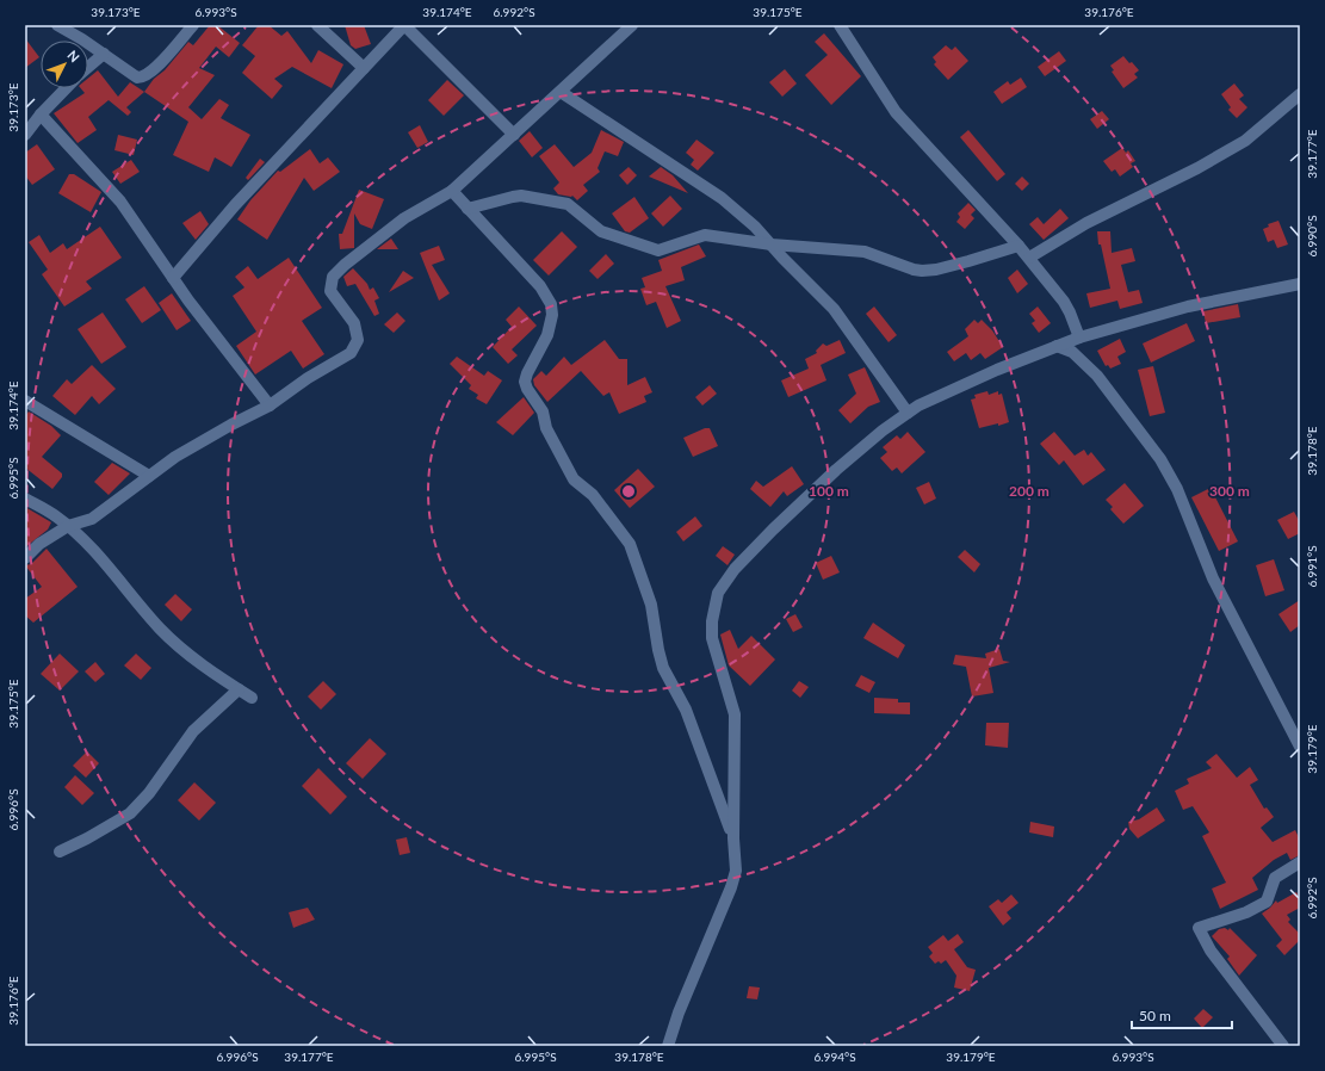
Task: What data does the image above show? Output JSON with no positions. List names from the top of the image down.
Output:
{
  "scale_bar": "50 m",
  "north": "top right",
  "coordinates": [
    "39.173°E",
    "6.993°S",
    "39.174°E",
    "6.992°S",
    "39.175°E",
    "39.176°E",
    "39.177°E",
    "6.990°S",
    "39.178°E",
    "6.995°S",
    "6.991°S",
    "39.179°E",
    "6.996°S",
    "6.994°S"
  ],
  "rings": ["100 m", "200 m", "300 m"]
}
